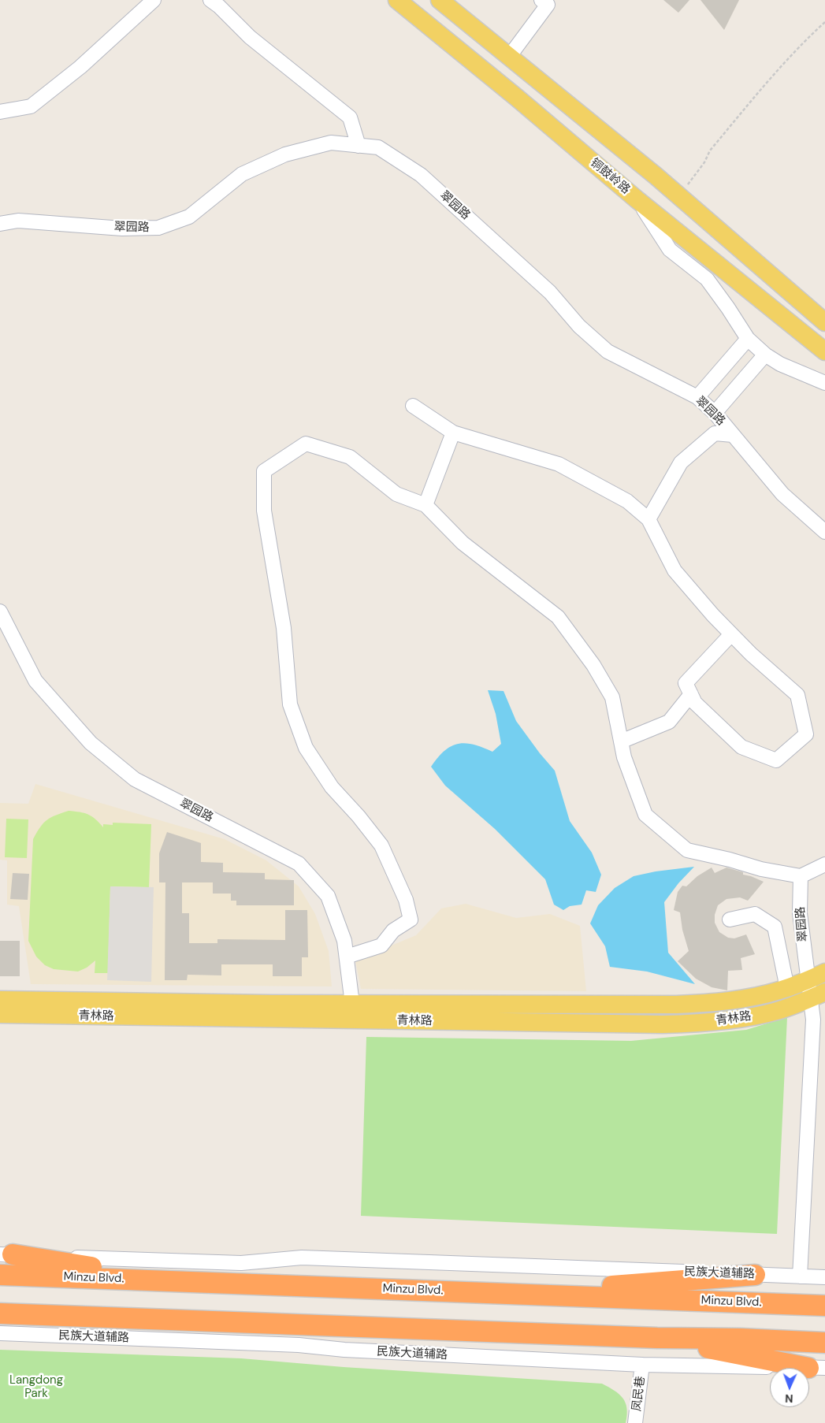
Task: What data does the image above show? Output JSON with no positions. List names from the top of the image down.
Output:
{
  "streets": {
    "highway": ["Minzu Blvd."],
    "main road": ["铜鼓岭路", "青林路"],
    "street": ["翠园路", "民族大道辅路", "凤民巷"]
  },
  "crossings": [
    ["翠园路", "青林路"],
    ["翠园路", "民族大道辅路"],
    ["民族大道辅路", "凤民巷"]
  ],
  "parks": ["Langdong Park"],
  "north": "bottom"
}
